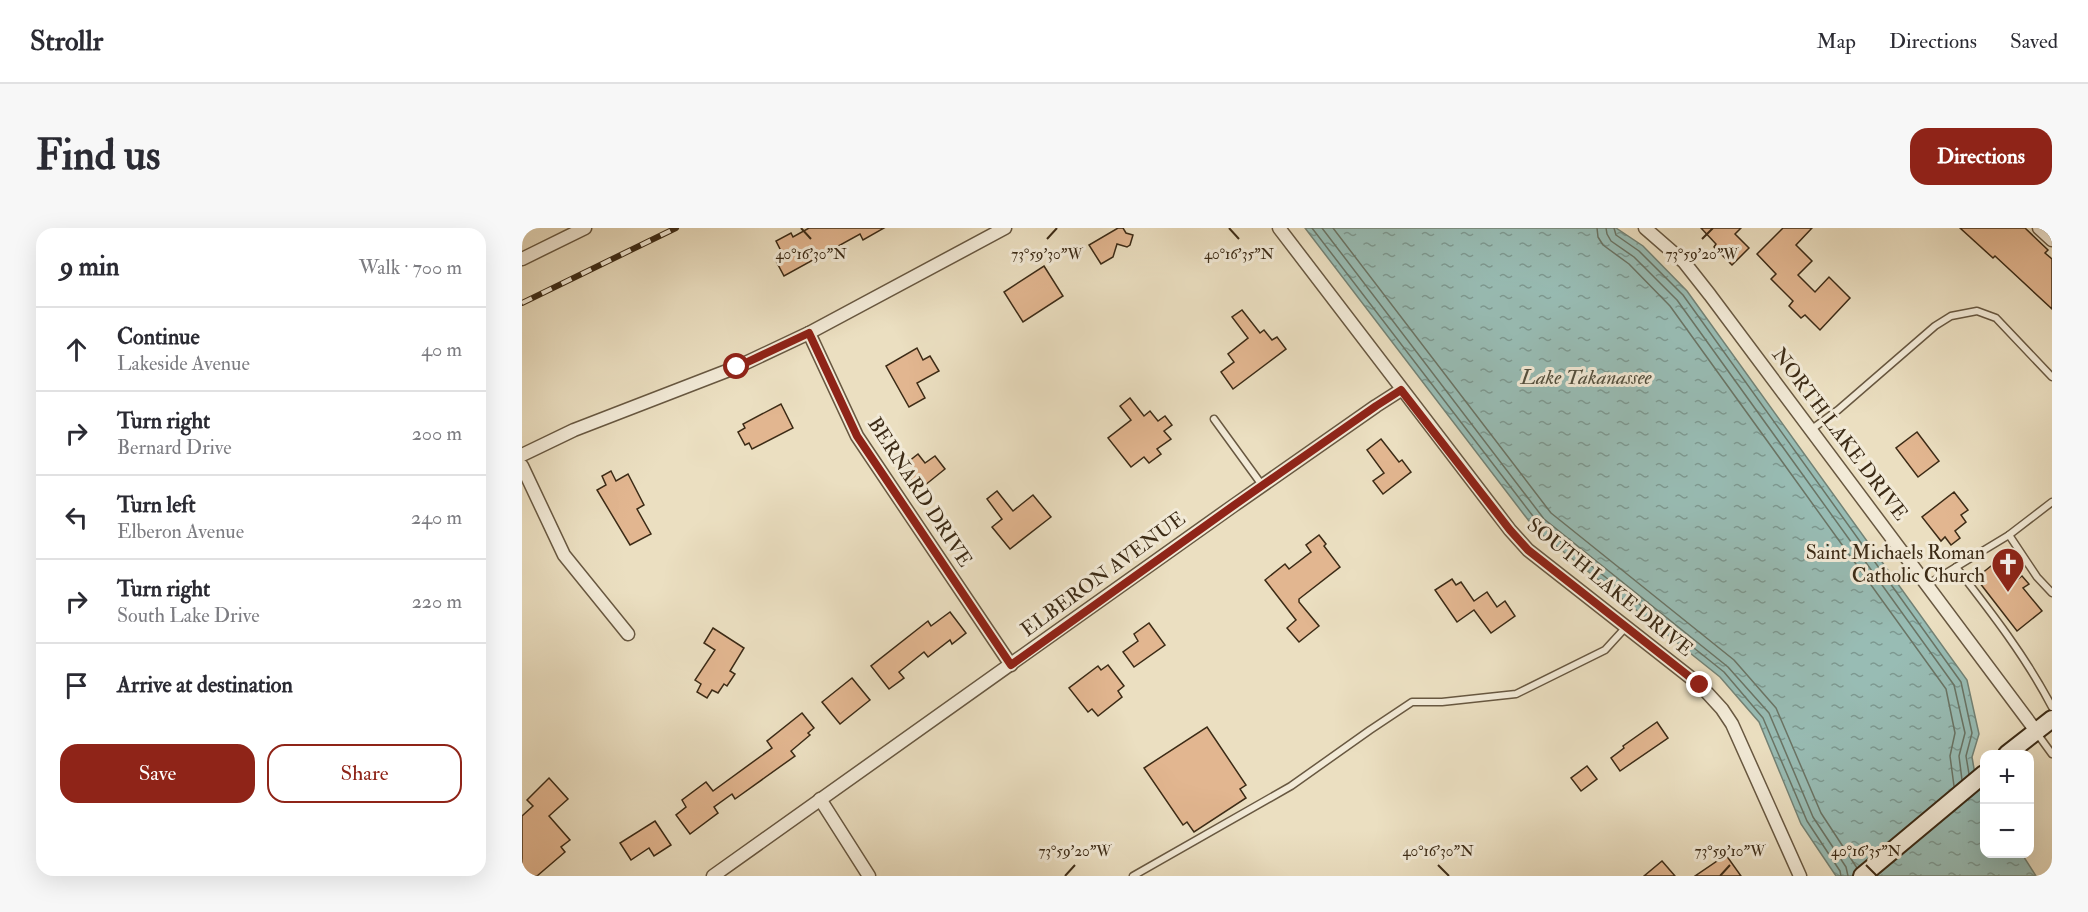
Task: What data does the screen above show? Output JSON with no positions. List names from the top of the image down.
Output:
{
  "streets": {
    "street": [
      "NORTH LAKE DRIVE",
      "BERNARD DRIVE",
      "ELBERON AVENUE",
      "SOUTH LAKE DRIVE"
    ]
  },
  "crossings": [
    ["BERNARD DRIVE", "ELBERON AVENUE"],
    ["ELBERON AVENUE", "SOUTH LAKE DRIVE"]
  ],
  "water": ["Lake Takanassee"],
  "places": {
    "church": ["Saint Michaels Roman Catholic Church"]
  },
  "page": {
    "header": "Strollr",
    "nav": ["Map", "Directions", "Saved"],
    "buttons": [
      "Directions",
      ["Save", "Share"]
    ],
    "title": "Find us",
    "heading": ["9 min", "Walk · 700 m"],
    "list": [
      ["Continue", "Lakeside Avenue", "40 m"],
      ["Turn right", "Bernard Drive", "200 m"],
      ["Turn left", "Elberon Avenue", "240 m"],
      ["Turn right", "South Lake Drive", "220 m"],
      "Arrive at destination"
    ],
    "map_buttons": ["+", "−"]
  },
  "coordinates": [
    "40°16'30\"N",
    "73°59'30\"W",
    "40°16'35\"N",
    "73°59'20\"W",
    "73°59'10\"W"
  ]
}
